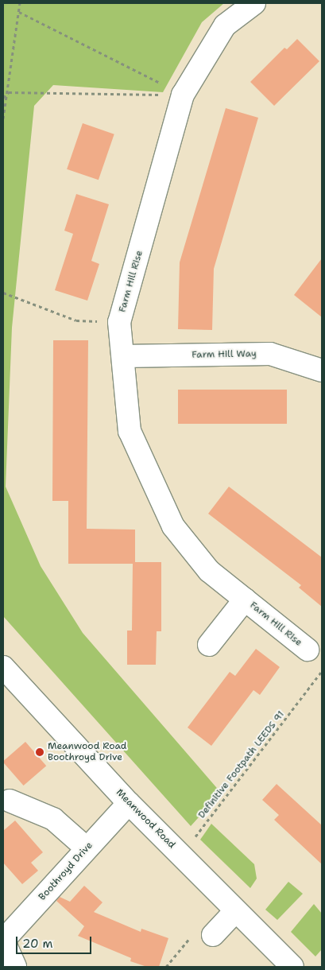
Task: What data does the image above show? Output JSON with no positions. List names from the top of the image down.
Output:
{
  "streets": {
    "street": [
      "Farm Hill Rise",
      "Farm Hill Way",
      "Meanwood Road",
      "Boothroyd Drive"
    ],
    "path": ["Definitive Footpath LEEDS 91"]
  },
  "crossings": [
    ["Farm Hill Rise", "Farm Hill Way"],
    ["Definitive Footpath LEEDS 91", "Meanwood Road"],
    ["Meanwood Road", "Boothroyd Drive"]
  ],
  "places": ["Meanwood Road Boothroyd Drive"],
  "scale_bar": "20 m"
}
